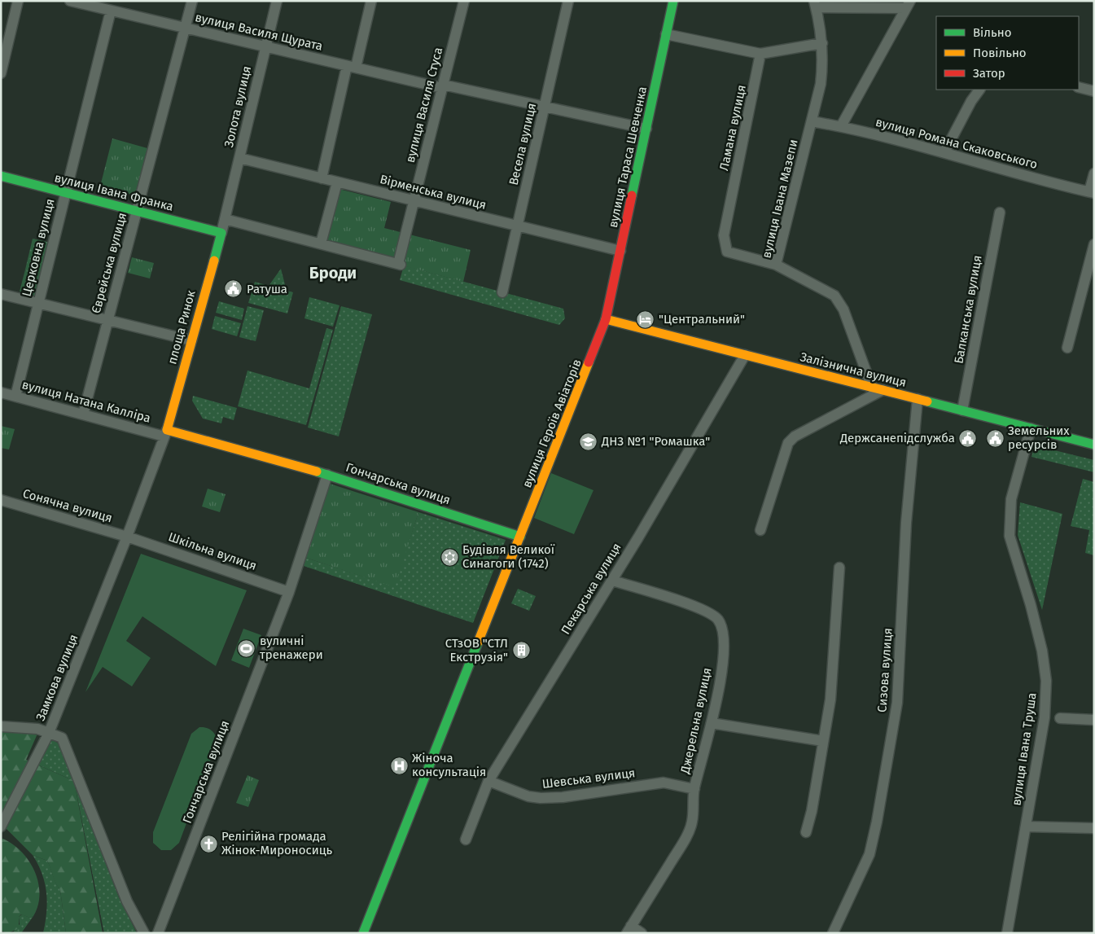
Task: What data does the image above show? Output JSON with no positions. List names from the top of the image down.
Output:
{
  "streets": {
    "main road": [
      "вулиця Тараса Шевченка",
      "вулиця Івана Франка",
      "площа Ринок",
      "Залізнична вулиця",
      "вулиця Героїв Авіаторів",
      "Гончарська вулиця"
    ],
    "street": [
      "вулиця Василя Щурата",
      "вулиця Василя Стуса",
      "Золота вулиця",
      "Ламана вулиця",
      "вулиця Романа Скаковського",
      "Весела вулиця",
      "Вірменська вулиця",
      "вулиця Івана Мазепи",
      "Церковна вулиця",
      "Єврейська вулиця",
      "Балканська вулиця",
      "вулиця Натана Калліра",
      "Сонячна вулиця",
      "Шкільна вулиця",
      "Пекарська вулиця",
      "Сизова вулиця",
      "Замкова вулиця",
      "Джерельна вулиця",
      "вулиця Івана Труша",
      "Шевська вулиця"
    ]
  },
  "crossings": [
    ["вулиця Василя Щурата", "вулиця Василя Стуса"],
    ["вулиця Василя Щурата", "Золота вулиця"],
    ["вулиця Василя Щурата", "Весела вулиця"],
    ["вулиця Василя Щурата", "вулиця Тараса Шевченка"],
    ["вулиця Василя Щурата", "Церковна вулиця"],
    ["вулиця Василя Щурата", "Єврейська вулиця"],
    ["вулиця Василя Стуса", "Вірменська вулиця"],
    ["Золота вулиця", "вулиця Івана Франка"],
    ["Золота вулиця", "Вірменська вулиця"],
    ["Золота вулиця", "площа Ринок"],
    ["Ламана вулиця", "вулиця Івана Мазепи"],
    ["вулиця Романа Скаковського", "вулиця Івана Мазепи"],
    ["Весела вулиця", "Вірменська вулиця"],
    ["вулиця Тараса Шевченка", "Вірменська вулиця"],
    ["вулиця Тараса Шевченка", "Залізнична вулиця"],
    ["вулиця Тараса Шевченка", "вулиця Героїв Авіаторів"],
    ["вулиця Івана Франка", "Церковна вулиця"],
    ["вулиця Івана Франка", "Єврейська вулиця"],
    ["вулиця Івана Франка", "площа Ринок"],
    ["вулиця Івана Мазепи", "Залізнична вулиця"],
    ["Церковна вулиця", "вулиця Натана Калліра"],
    ["Єврейська вулиця", "вулиця Натана Калліра"],
    ["Балканська вулиця", "Залізнична вулиця"],
    ["площа Ринок", "вулиця Натана Калліра"],
    ["площа Ринок", "Сонячна вулиця"],
    ["площа Ринок", "Шкільна вулиця"],
    ["площа Ринок", "Замкова вулиця"],
    ["Залізнична вулиця", "вулиця Героїв Авіаторів"],
    ["Залізнична вулиця", "Пекарська вулиця"],
    ["Залізнична вулиця", "Сизова вулиця"],
    ["Залізнична вулиця", "вулиця Івана Труша"],
    ["вулиця Героїв Авіаторів", "Гончарська вулиця"],
    ["Гончарська вулиця", "Шкільна вулиця"],
    ["Сонячна вулиця", "Шкільна вулиця"],
    ["Сонячна вулиця", "Замкова вулиця"],
    ["Шкільна вулиця", "Замкова вулиця"],
    ["Пекарська вулиця", "Джерельна вулиця"],
    ["Пекарська вулиця", "Шевська вулиця"],
    ["Джерельна вулиця", "Шевська вулиця"]
  ],
  "districts": ["Броди"],
  "places": {
    "public building": ["Ратуша", "Держсанепідслужба", "Земельних ресурсів"],
    "hotel": ["\"Центральний\""],
    "school or university": ["ДНЗ №1 \"Ромашка\""],
    "synagogue": ["Будівля Великої Синагоги (1742)"],
    "sports": ["вуличні тренажери"],
    "building": ["СТзОВ \"СТЛ Екструзія\""],
    "hospital": ["Жіноча консультація"],
    "church": ["Релігійна громада Жінок-Мироносиць"]
  },
  "legend": ["Вільно", "Повільно", "Затор"]
}
